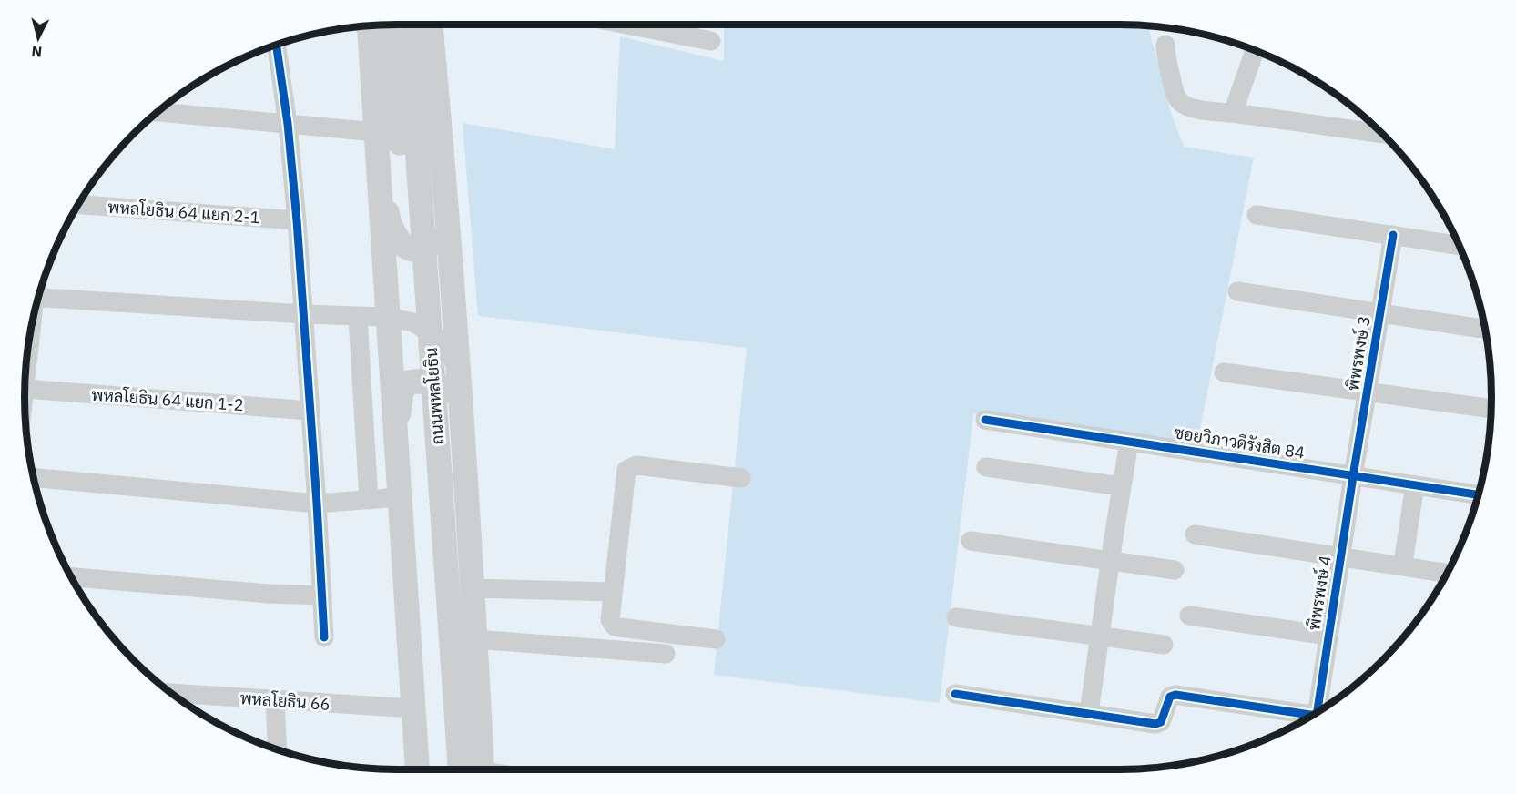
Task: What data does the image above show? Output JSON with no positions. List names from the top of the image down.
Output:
{
  "streets": {
    "main road": ["ถนนพหลโยธิน"],
    "street": [
      "พหลโยธิน 64 แยก 2-1",
      "พิพรพงษ์ 3",
      "พหลโยธิน 64 แยก 1-2",
      "ซอยวิภาวดีรังสิต 84",
      "พิพรพงษ์ 4",
      "พหลโยธิน 66"
    ]
  },
  "crossings": [
    ["พิพรพงษ์ 3", "ซอยวิภาวดีรังสิต 84"],
    ["พิพรพงษ์ 3", "พิพรพงษ์ 4"],
    ["ซอยวิภาวดีรังสิต 84", "พิพรพงษ์ 4"]
  ],
  "north": "bottom"
}
